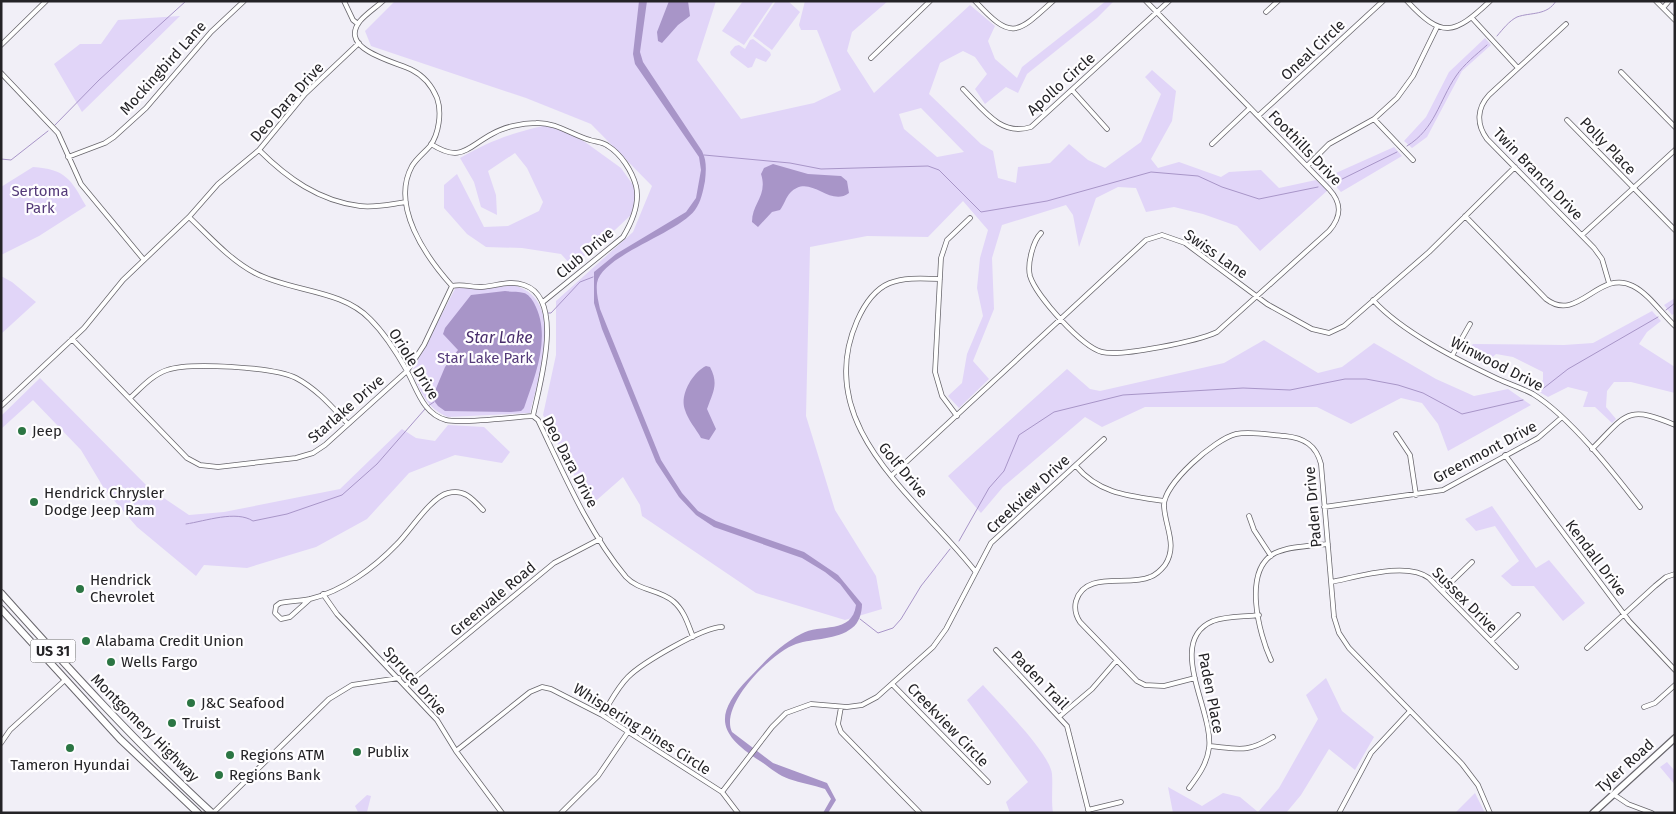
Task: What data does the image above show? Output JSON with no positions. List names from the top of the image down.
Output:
{
  "streets": {
    "main road": ["US 31", "Montgomery Highway"],
    "street": [
      "Oneal Circle",
      "Mockingbird Lane",
      "Apollo Circle",
      "Deo Dara Drive",
      "Polly Place",
      "Foothills Drive",
      "Twin Branch Drive",
      "Club Drive",
      "Swiss Lane",
      "Oriole Drive",
      "Winwood Drive",
      "Starlake Drive",
      "Greenmont Drive",
      "Golf Drive",
      "Creekview Drive",
      "Paden Drive",
      "Kendall Drive",
      "Greenvale Road",
      "Sussex Drive",
      "Paden Trail",
      "Spruce Drive",
      "Paden Place",
      "Creekview Circle",
      "Whispering Pines Circle",
      "Tyler Road"
    ]
  },
  "crossings": [
    ["Oneal Circle", "Foothills Drive"],
    ["Apollo Circle", "Foothills Drive"],
    ["Deo Dara Drive", "Club Drive"],
    ["Deo Dara Drive", "Oriole Drive"],
    ["Deo Dara Drive", "Starlake Drive"],
    ["Deo Dara Drive", "Greenvale Road"],
    ["Foothills Drive", "Swiss Lane"],
    ["Twin Branch Drive", "Swiss Lane"],
    ["Club Drive", "Oriole Drive"],
    ["Club Drive", "Starlake Drive"],
    ["Swiss Lane", "Winwood Drive"],
    ["Swiss Lane", "Golf Drive"],
    ["Oriole Drive", "Starlake Drive"],
    ["Winwood Drive", "Greenmont Drive"],
    ["Greenmont Drive", "Paden Drive"],
    ["Greenmont Drive", "Kendall Drive"],
    ["Golf Drive", "Creekview Drive"],
    ["Creekview Drive", "Creekview Circle"],
    ["Creekview Drive", "Whispering Pines Circle"],
    ["Paden Drive", "Sussex Drive"],
    ["Greenvale Road", "Spruce Drive"],
    ["Spruce Drive", "Whispering Pines Circle"]
  ],
  "water": ["Star Lake"],
  "parks": ["Sertoma Park", "Star Lake Park"],
  "places": [
    "Jeep",
    "Hendrick Chrysler Dodge Jeep Ram",
    "Hendrick Chevrolet",
    "Alabama Credit Union",
    "Wells Fargo",
    "J&C Seafood",
    "Truist",
    "Tameron Hyundai",
    "Publix",
    "Regions ATM",
    "Regions Bank"
  ]
}
